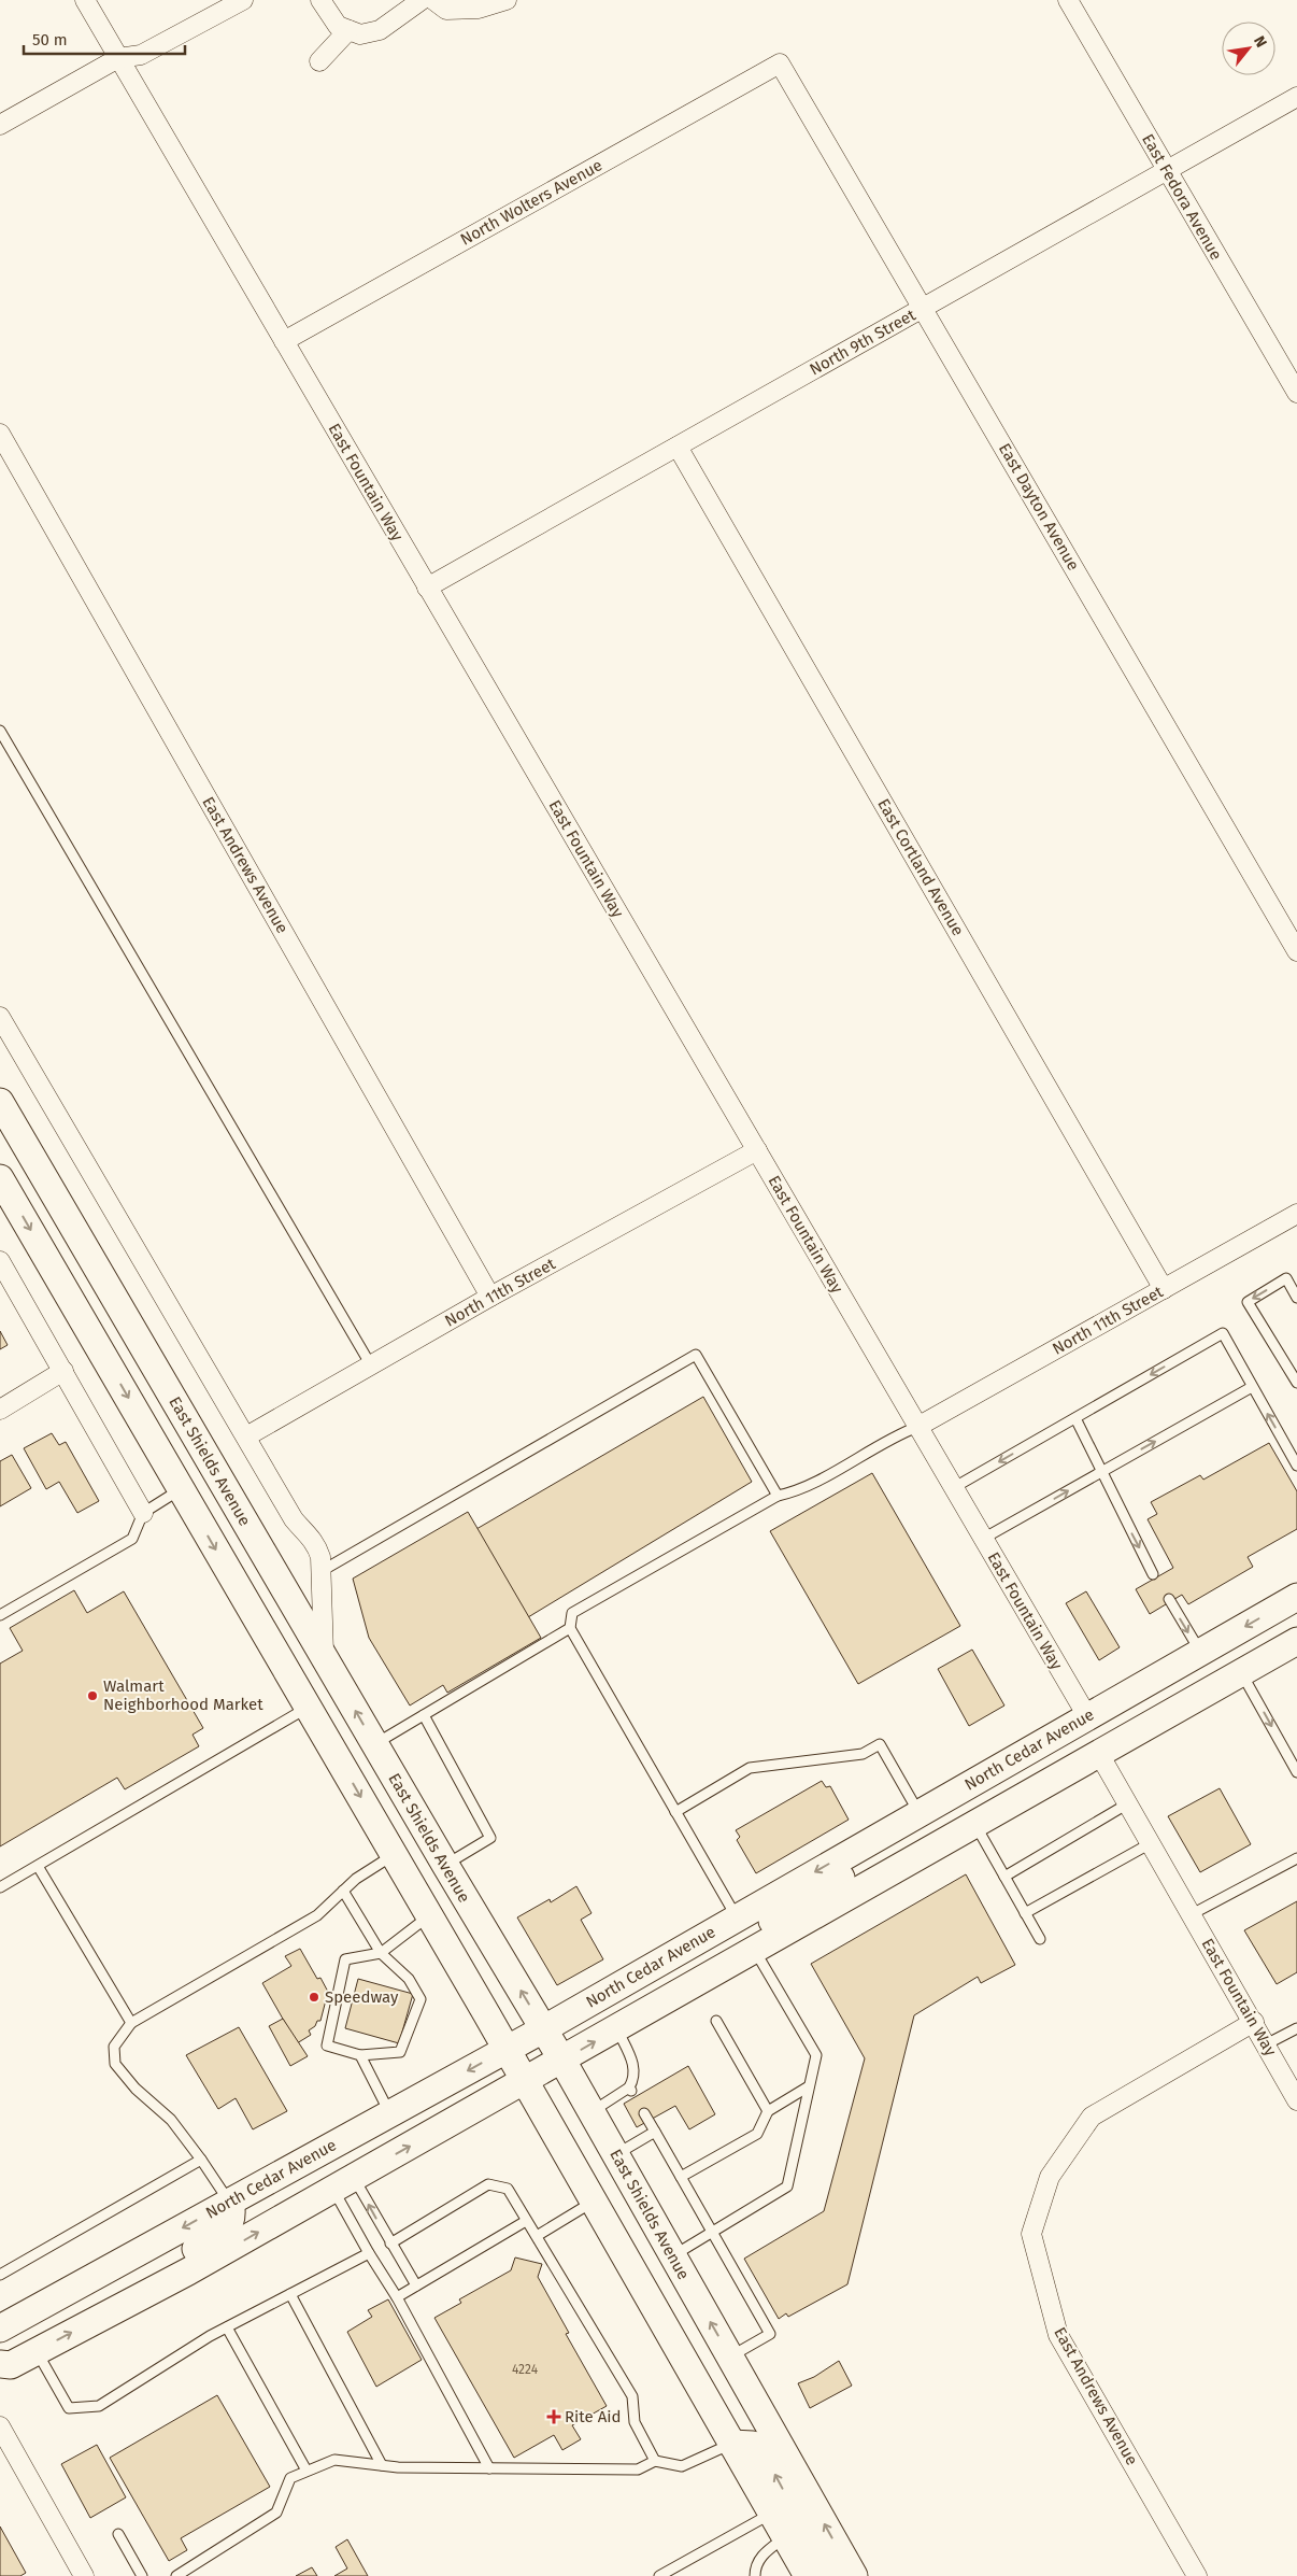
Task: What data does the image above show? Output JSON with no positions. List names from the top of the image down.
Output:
{
  "streets": {
    "main road": ["East Shields Avenue", "North Cedar Avenue"],
    "street": [
      "East Fedora Avenue",
      "North Wolters Avenue",
      "North 9th Street",
      "East Fountain Way",
      "East Dayton Avenue",
      "East Andrews Avenue",
      "East Cortland Avenue",
      "North 11th Street"
    ]
  },
  "crossings": [
    ["East Fedora Avenue", "North 9th Street"],
    ["North Wolters Avenue", "East Fountain Way"],
    ["North Wolters Avenue", "East Dayton Avenue"],
    ["North 9th Street", "East Fountain Way"],
    ["North 9th Street", "East Dayton Avenue"],
    ["North 9th Street", "East Cortland Avenue"],
    ["East Fountain Way", "East Andrews Avenue"],
    ["East Fountain Way", "North 11th Street"],
    ["East Fountain Way", "North Cedar Avenue"],
    ["East Andrews Avenue", "North 11th Street"],
    ["East Cortland Avenue", "North 11th Street"],
    ["East Shields Avenue", "North Cedar Avenue"]
  ],
  "places": {
    "other": ["Walmart Neighborhood Market", "Speedway"],
    "health": ["Rite Aid"]
  },
  "house_numbers": ["4224"],
  "scale_bar": "50 m",
  "north": "top right"
}
